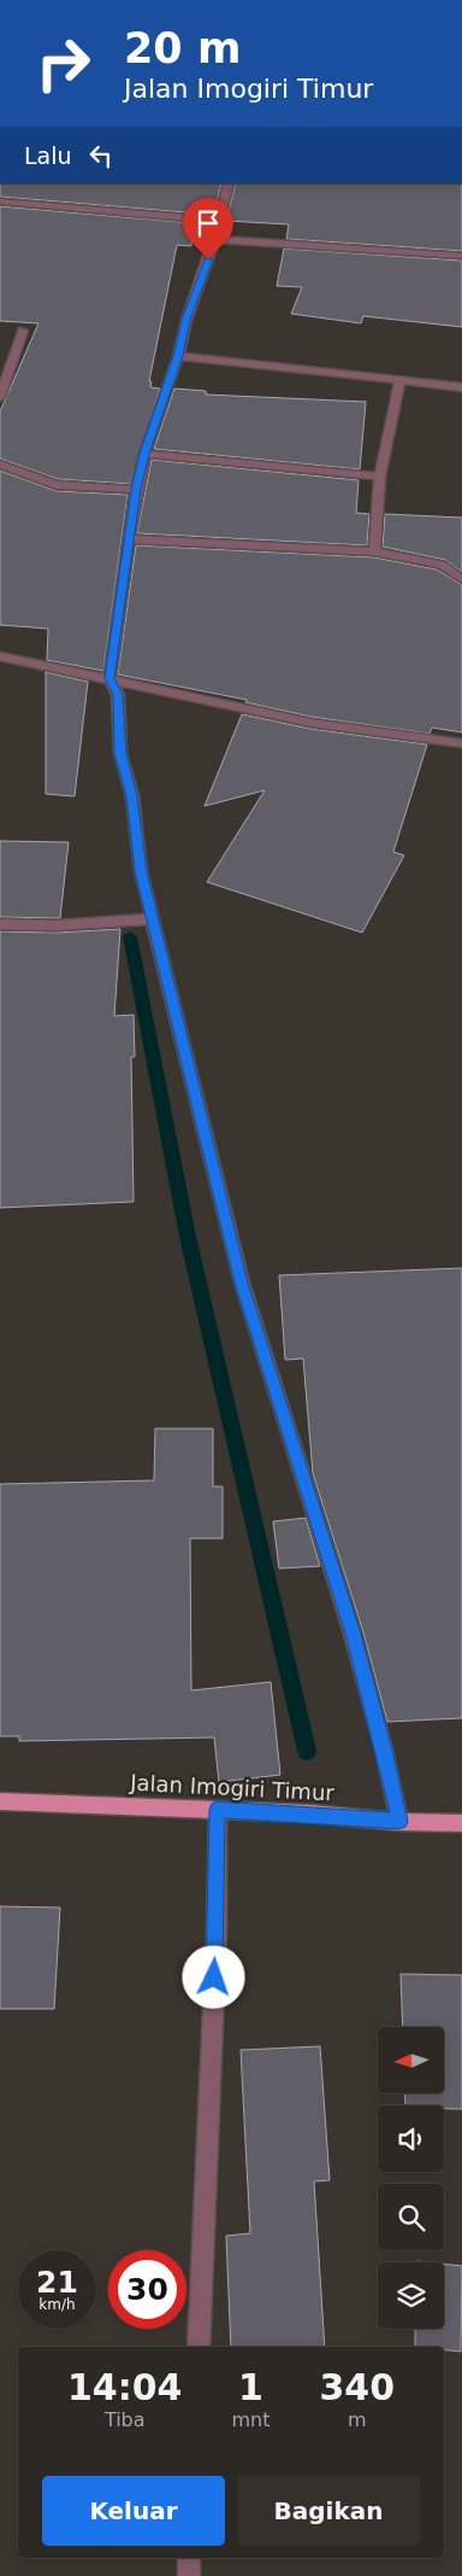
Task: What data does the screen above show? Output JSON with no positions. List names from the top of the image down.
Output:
{
  "streets": {
    "main road": ["Jalan Imogiri Timur"]
  },
  "north": "left",
  "page": {
    "turn": ["20 m", "Jalan Imogiri Timur"],
    "then": "Lalu",
    "speed": "21 km/h",
    "limit": "30",
    "eta": [
      "14:04",
      "Tiba",
      "1",
      "mnt",
      "340",
      "m"
    ],
    "buttons": ["Keluar", "Bagikan"]
  }
}
